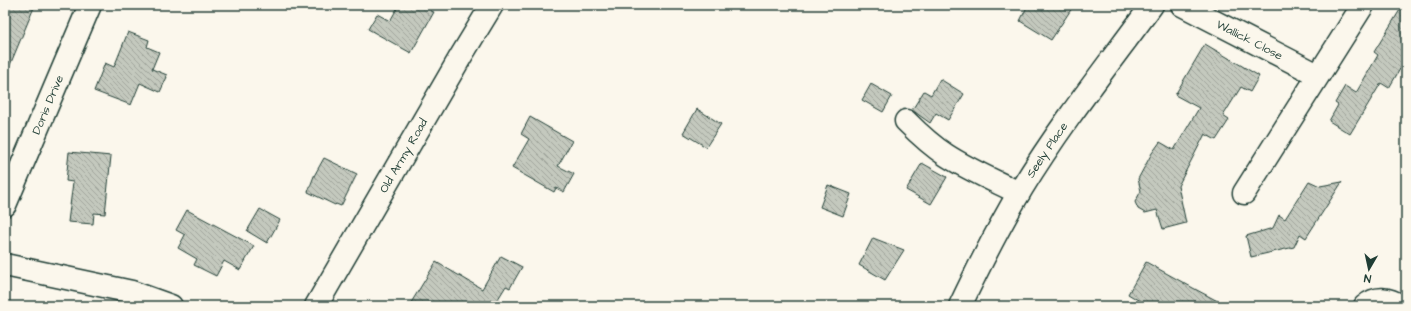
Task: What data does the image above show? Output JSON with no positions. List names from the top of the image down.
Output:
{
  "streets": {
    "street": [
      "Wallick Close",
      "Doris Drive",
      "Seely Place",
      "Old Army Road"
    ]
  },
  "north": "bottom"
}
